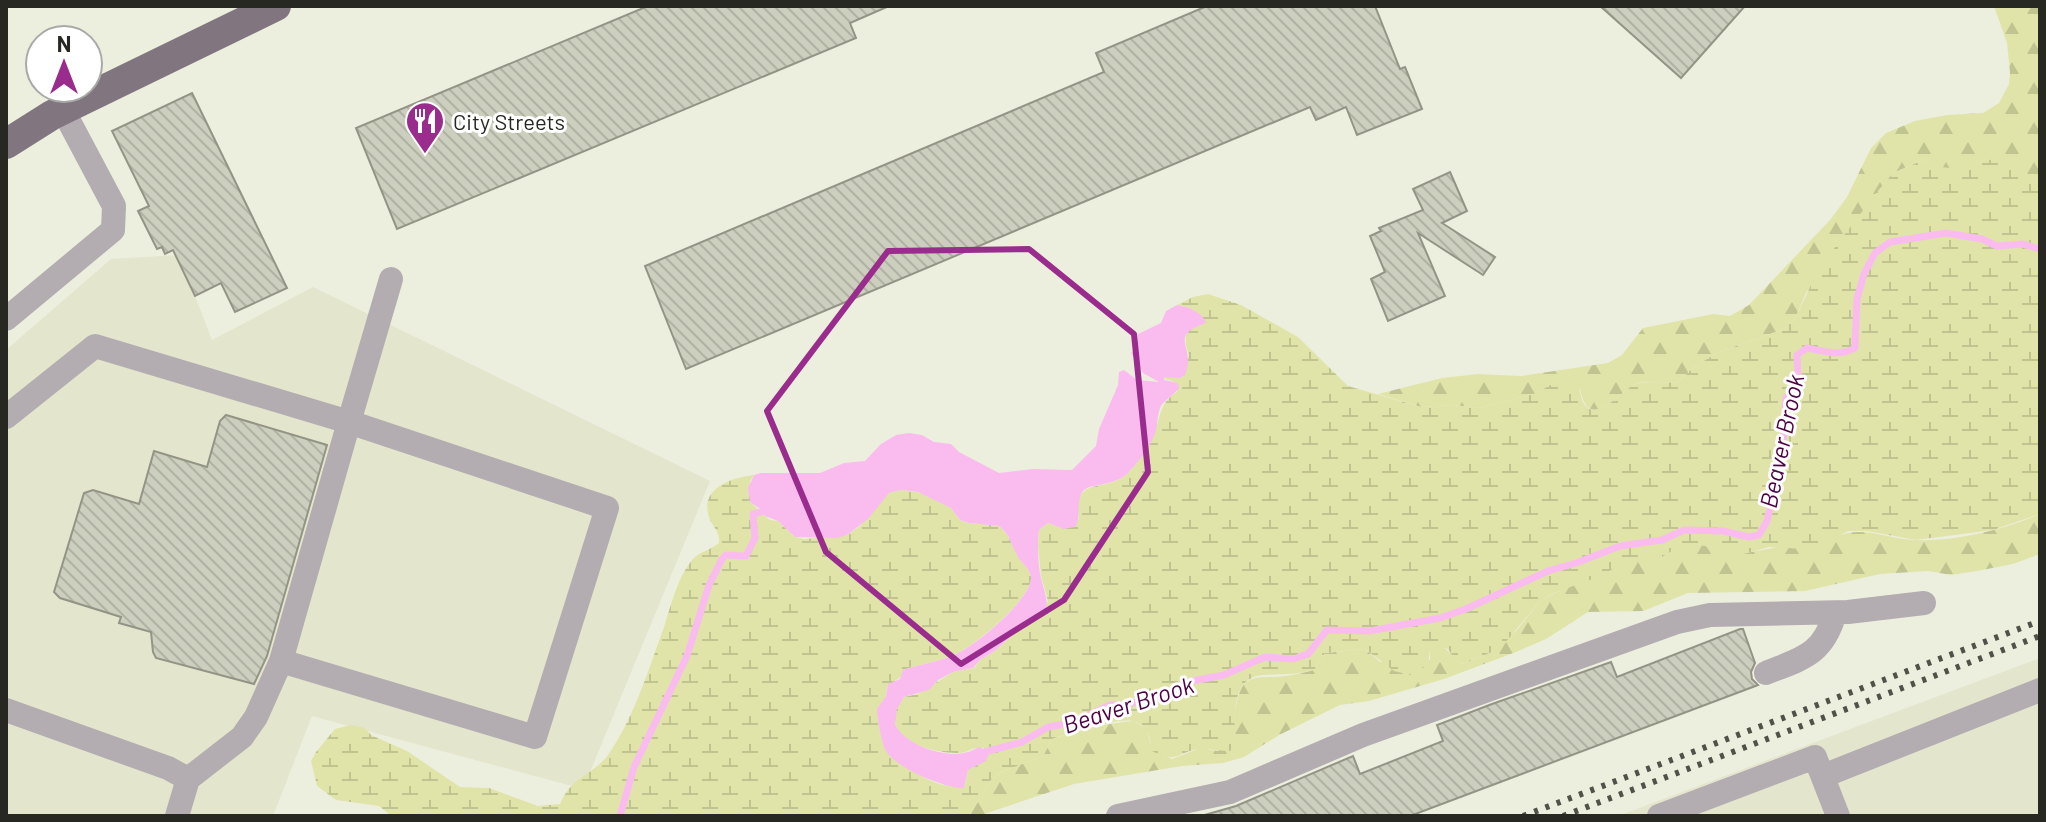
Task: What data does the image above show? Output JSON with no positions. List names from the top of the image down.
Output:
{
  "water": ["Beaver Brook"],
  "places": {
    "restaurant": ["City Streets"]
  },
  "north": "top"
}
